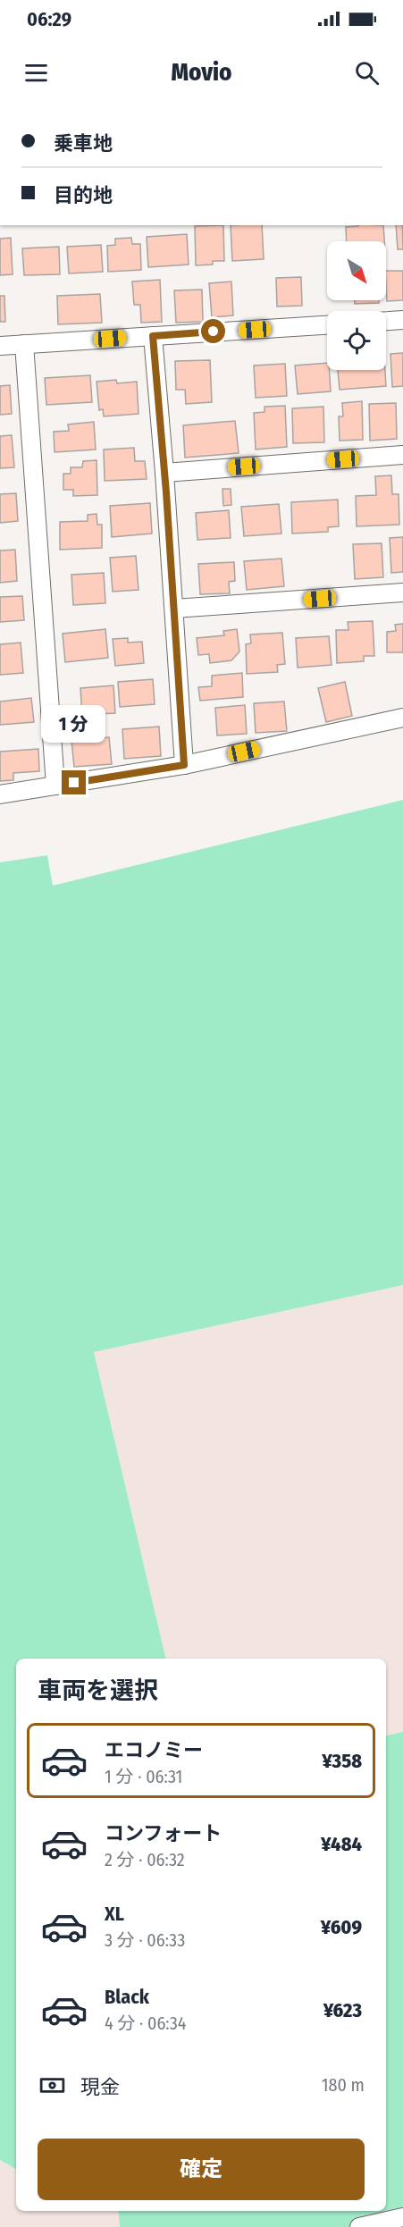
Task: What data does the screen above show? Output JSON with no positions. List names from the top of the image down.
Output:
{
  "north": "bottom right",
  "page": {
    "status": "06:29",
    "header": "Movio",
    "banner": ["乗車地", "目的地"],
    "bubble": "1 分",
    "heading": "車両を選択",
    "list": [
      {
        "name": "エコノミー",
        "note": "1 分 · 06:31",
        "value": "¥358"
      },
      {
        "name": "コンフォート",
        "note": "2 分 · 06:32",
        "value": "¥484"
      },
      {
        "name": "XL",
        "note": "3 分 · 06:33",
        "value": "¥609"
      },
      {
        "name": "Black",
        "note": "4 分 · 06:34",
        "value": "¥623"
      }
    ],
    "pay": ["現金", "180 m"],
    "buttons": "確定"
  }
}
